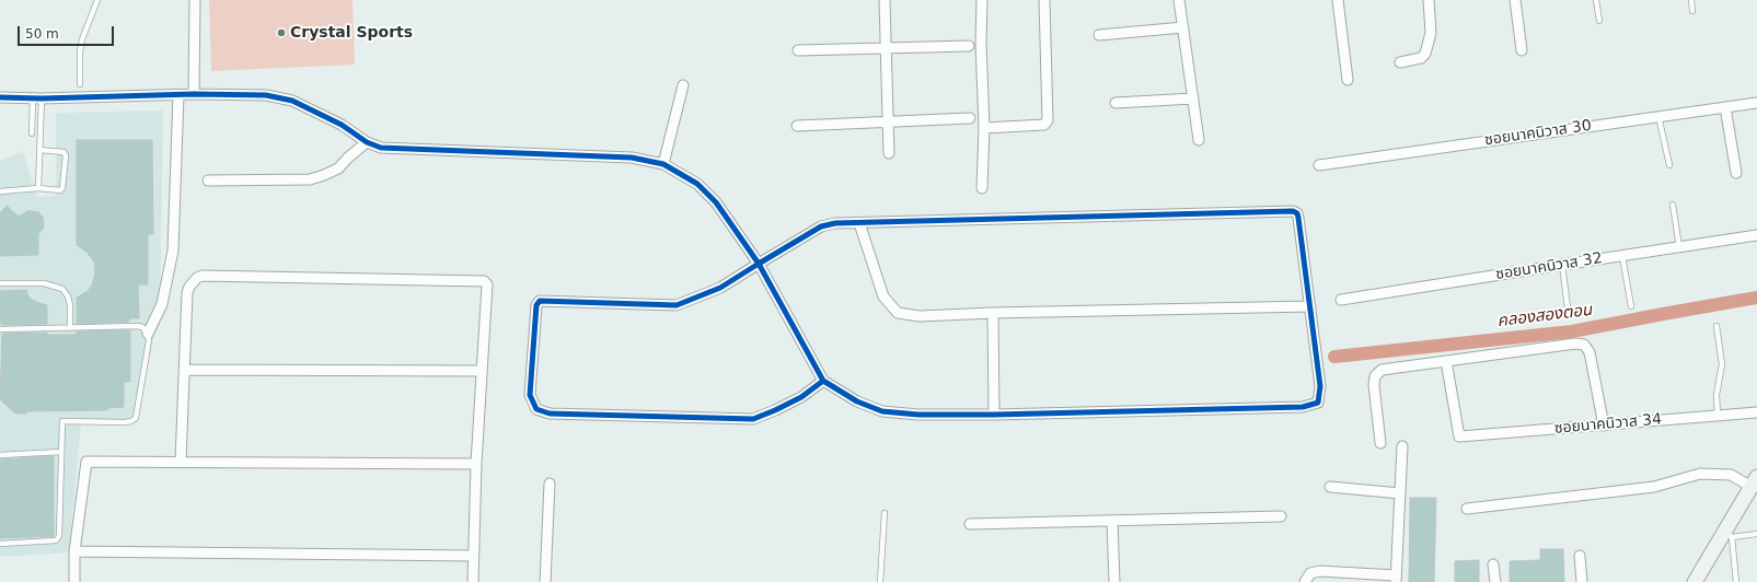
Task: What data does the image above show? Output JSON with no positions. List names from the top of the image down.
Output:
{
  "streets": {
    "street": ["ซอยนาคนิวาส 30", "ซอยนาคนิวาส 32", "ซอยนาคนิวาส 34"]
  },
  "water": ["คลองสองตอน"],
  "places": ["Crystal Sports"],
  "scale_bar": "50 m"
}
